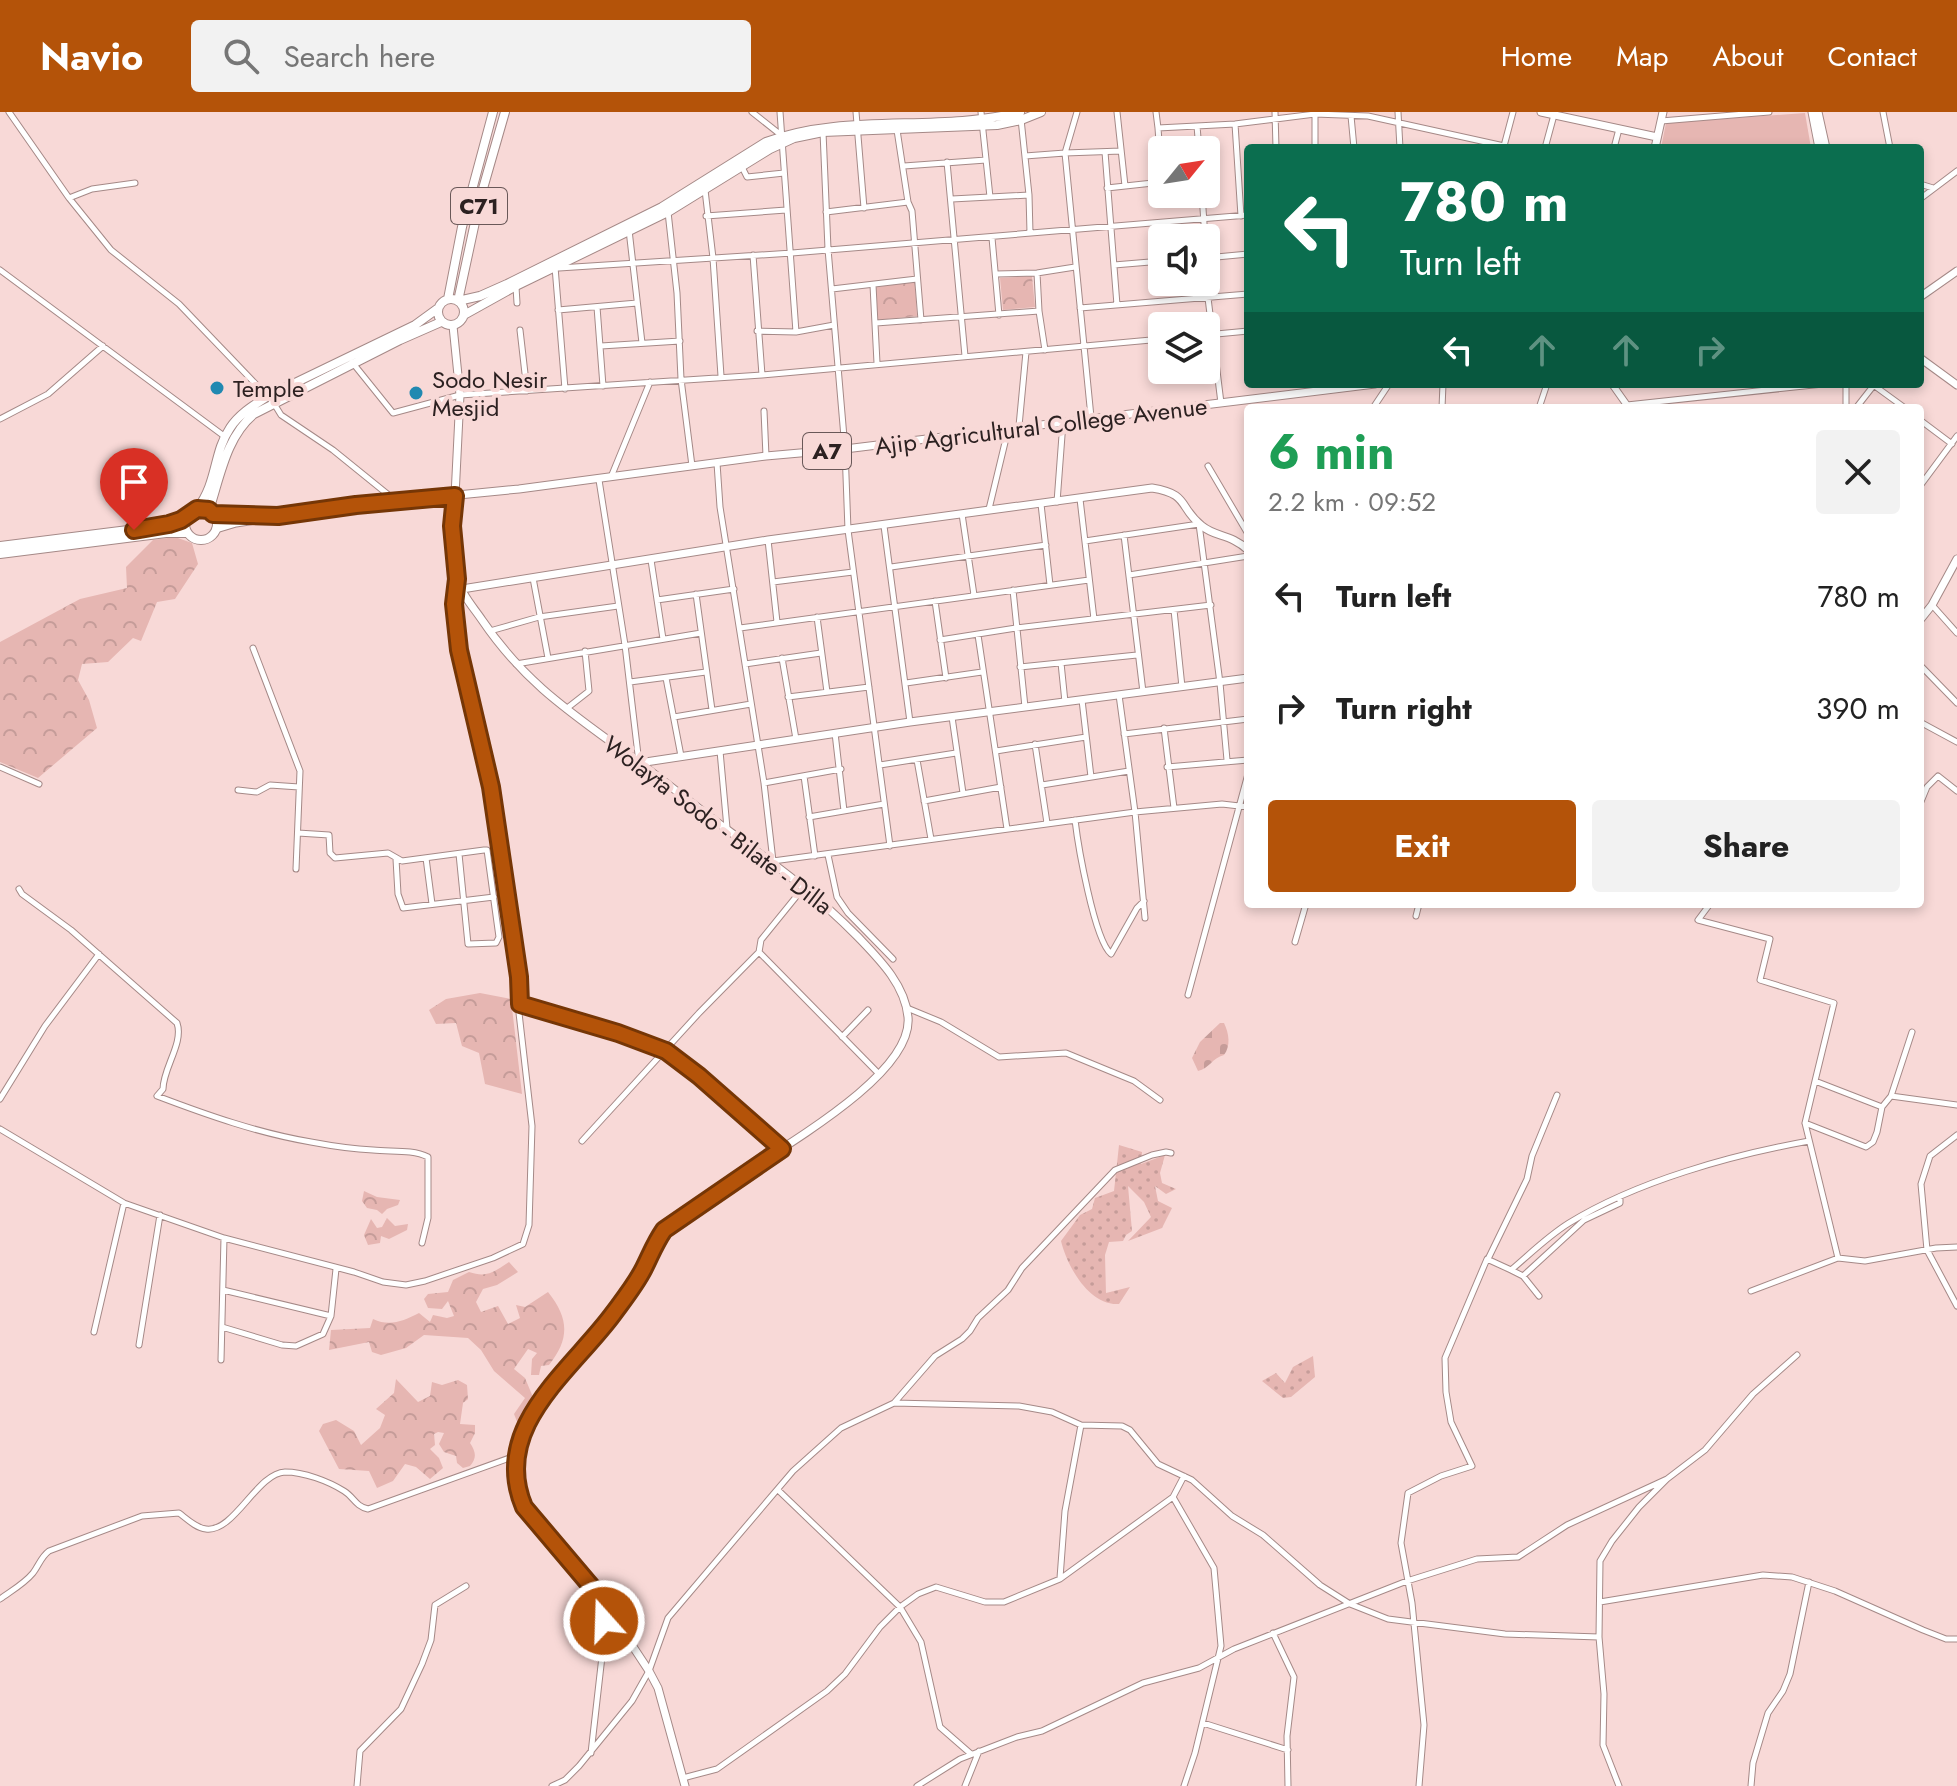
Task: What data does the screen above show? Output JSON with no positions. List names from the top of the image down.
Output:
{
  "streets": {
    "highway": ["C71", "A7"],
    "main road": ["Ajip Agricultural College Avenue", "Wolayta Sodo - Bilate - Dilla"]
  },
  "crossings": [
    ["C71", "Wolayta Sodo - Bilate - Dilla"],
    ["Ajip Agricultural College Avenue", "A7"],
    ["Ajip Agricultural College Avenue", "Wolayta Sodo - Bilate - Dilla"]
  ],
  "places": ["Temple", "Sodo Nesir Mesjid"],
  "north": "top right",
  "page": {
    "header": "Navio",
    "search": "Search here",
    "nav": [
      "Home",
      "Map",
      "About",
      "Contact"
    ],
    "turn": ["780 m", "Turn left"],
    "heading": ["6 min", "2.2 km · 09:52"],
    "list": [
      {
        "name": "Turn left",
        "value": "780 m"
      },
      {
        "name": "Turn right",
        "value": "390 m"
      }
    ],
    "buttons": ["Exit", "Share"]
  }
}
